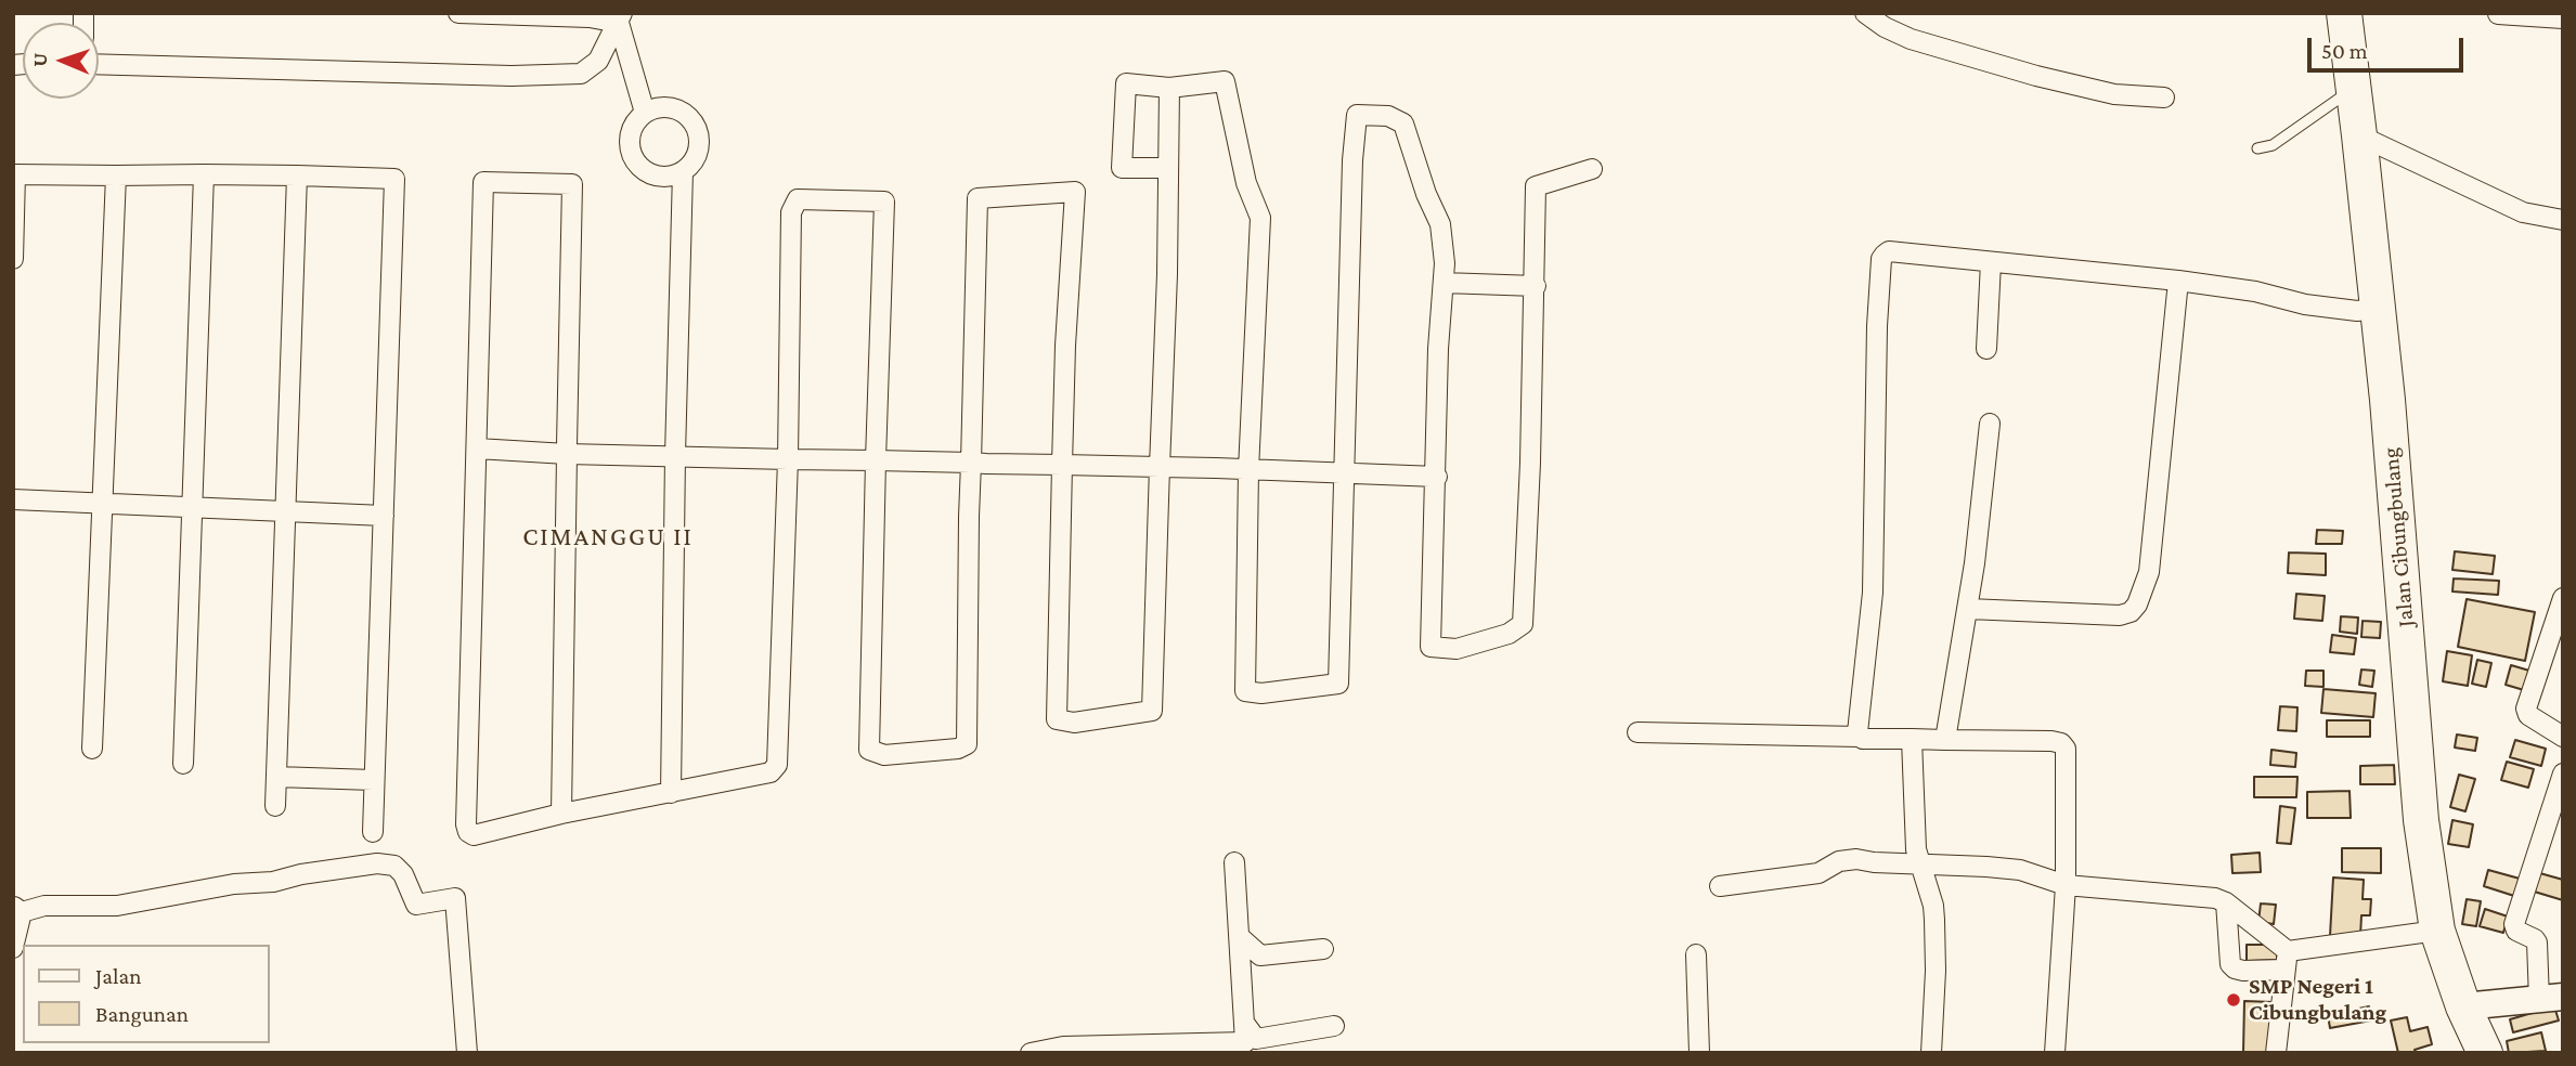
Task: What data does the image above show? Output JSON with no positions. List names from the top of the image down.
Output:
{
  "streets": {
    "highway": ["Jalan Cibungbulang"]
  },
  "districts": ["CIMANGGU II"],
  "places": ["SMP Negeri 1 Cibungbulang"],
  "legend": ["Jalan", "Bangunan"],
  "scale_bar": "50 m",
  "north": "left"
}
